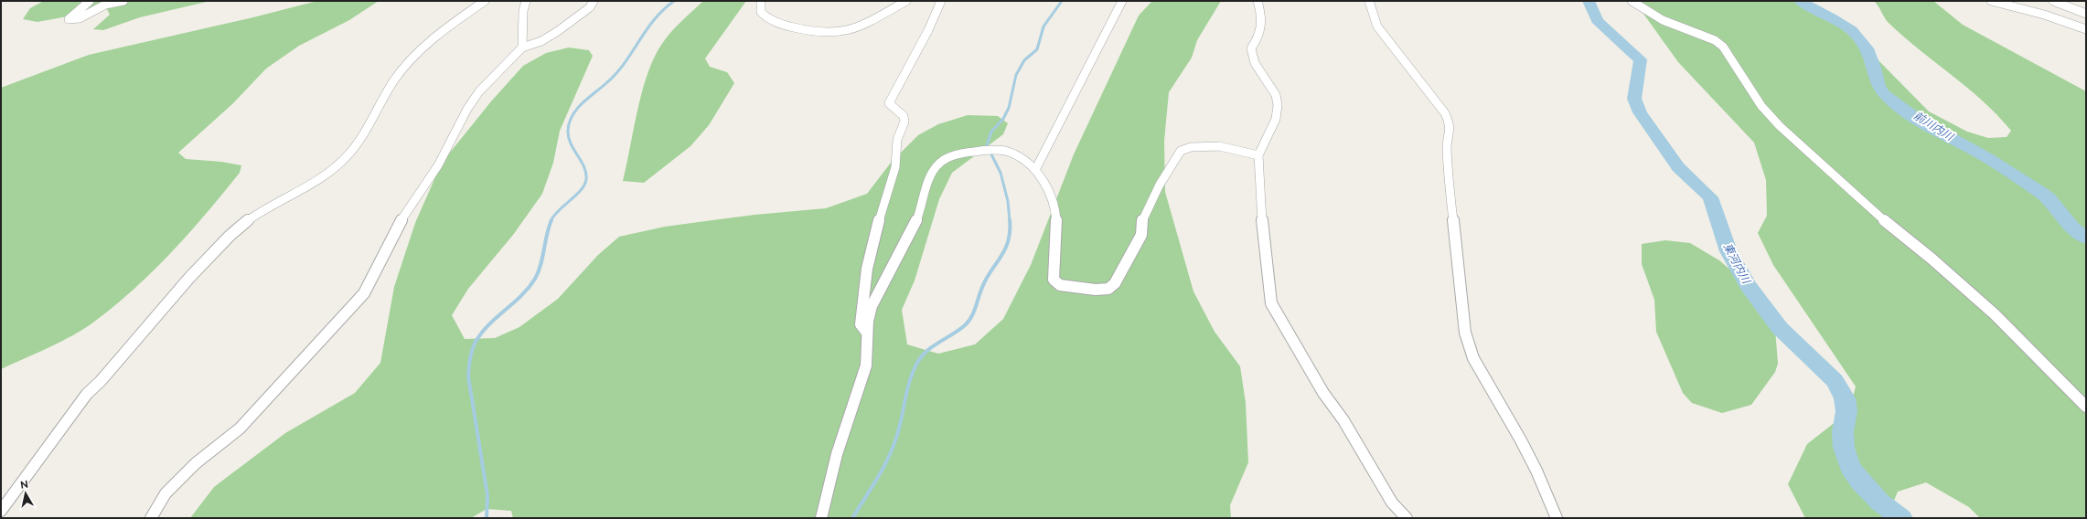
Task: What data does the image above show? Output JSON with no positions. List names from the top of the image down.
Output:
{
  "water": ["前川内川", "東河内川"],
  "north": "top"
}
